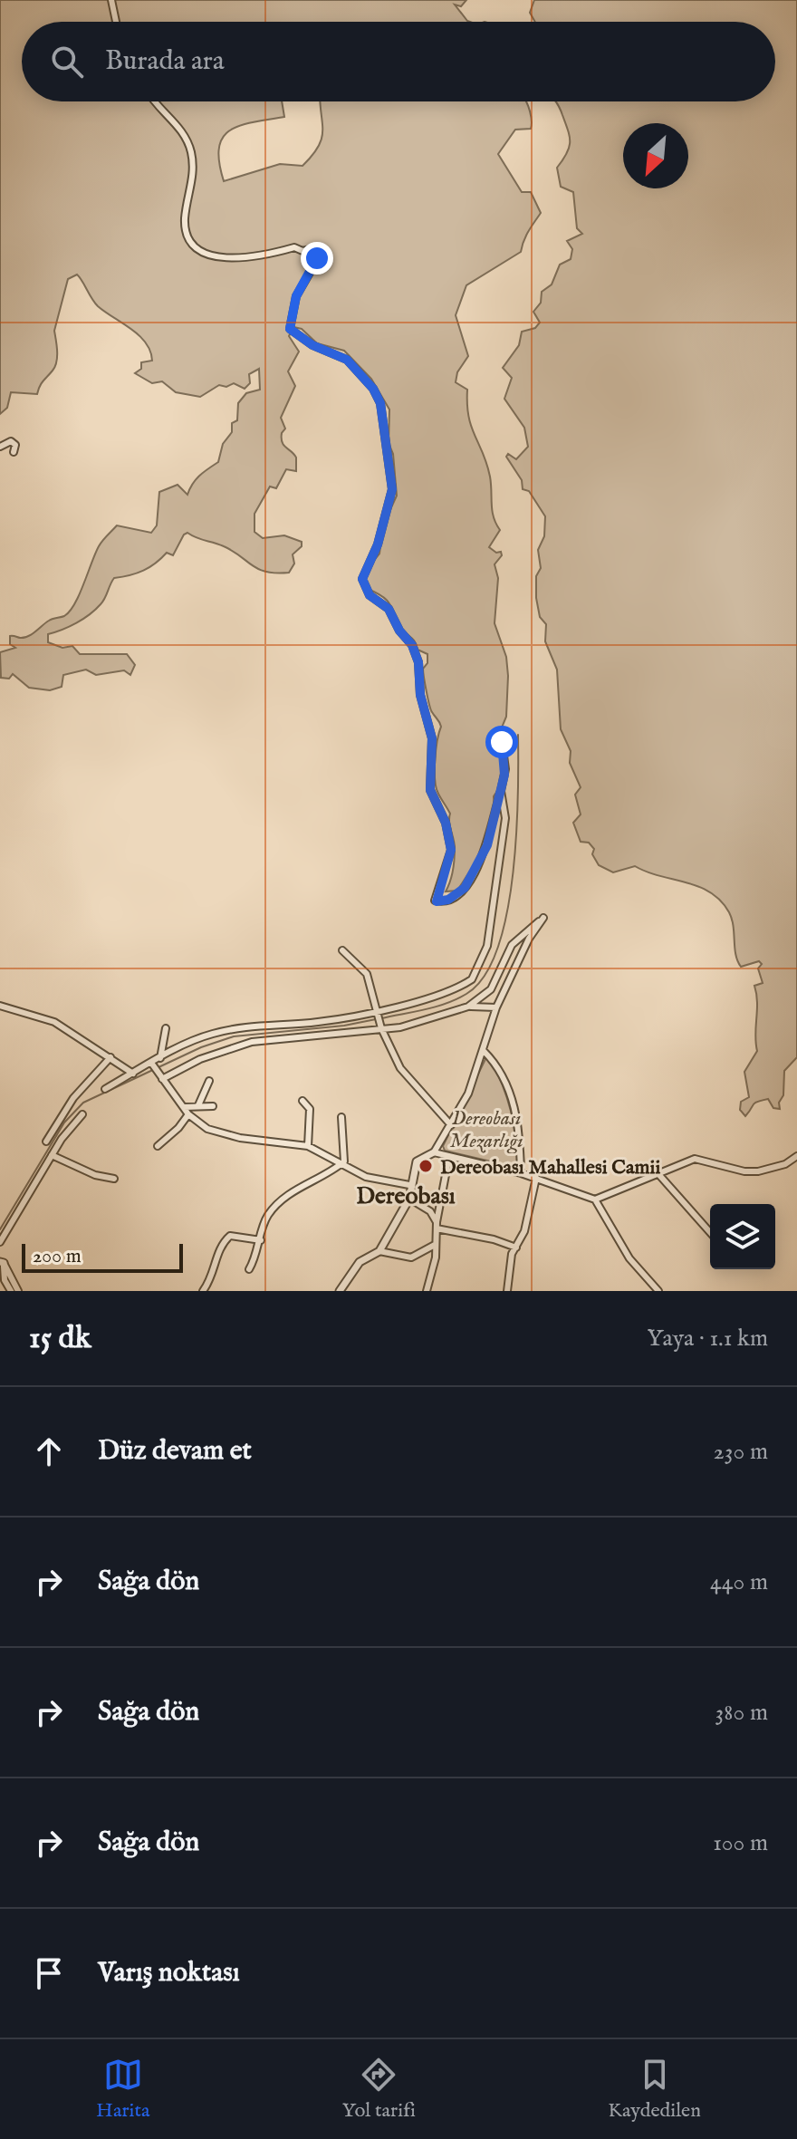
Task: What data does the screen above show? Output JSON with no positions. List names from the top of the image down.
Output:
{
  "districts": ["Dereobası"],
  "parks": ["Dereobası Mezarlığı"],
  "places": ["Dereobası Mahallesi Camii"],
  "scale_bar": "200 m",
  "north": "bottom left",
  "page": {
    "search": "Burada ara",
    "scale": "200 m",
    "heading": ["15 dk", "Yaya · 1.1 km"],
    "list": [
      ["Düz devam et", "230 m"],
      ["Sağa dön", "440 m"],
      ["Sağa dön", "380 m"],
      ["Sağa dön", "100 m"],
      "Varış noktası"
    ],
    "nav": ["Harita", "Yol tarifi", "Kaydedilen"]
  }
}
